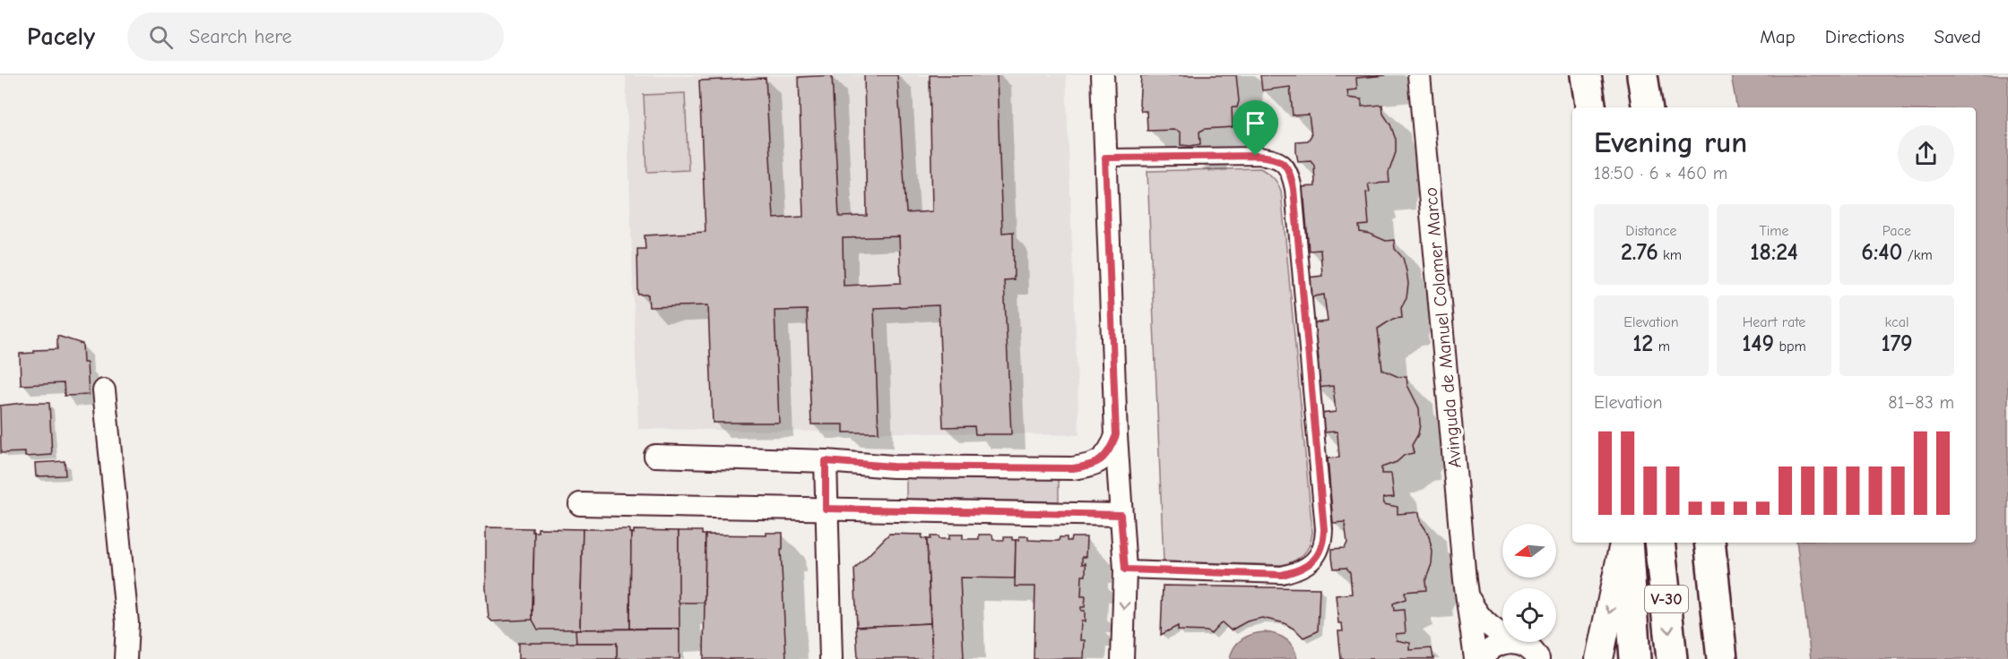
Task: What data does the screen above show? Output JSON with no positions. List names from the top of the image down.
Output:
{
  "streets": {
    "highway": ["V-30"],
    "street": ["Avinguda de Manuel Colomer Marco"]
  },
  "north": "left",
  "page": {
    "header": "Pacely",
    "search": "Search here",
    "nav": ["Map", "Directions", "Saved"],
    "heading": ["Evening run", "18:50 · 6 × 460 m"],
    "stats": [
      ["Distance", "2.76 km"],
      ["Time", "18:24"],
      ["Pace", "6:40 /km"],
      ["Elevation", "12 m"],
      ["Heart rate", "149 bpm"],
      ["kcal", "179"]
    ],
    "chart": ["Elevation", "81–83 m"]
  }
}
